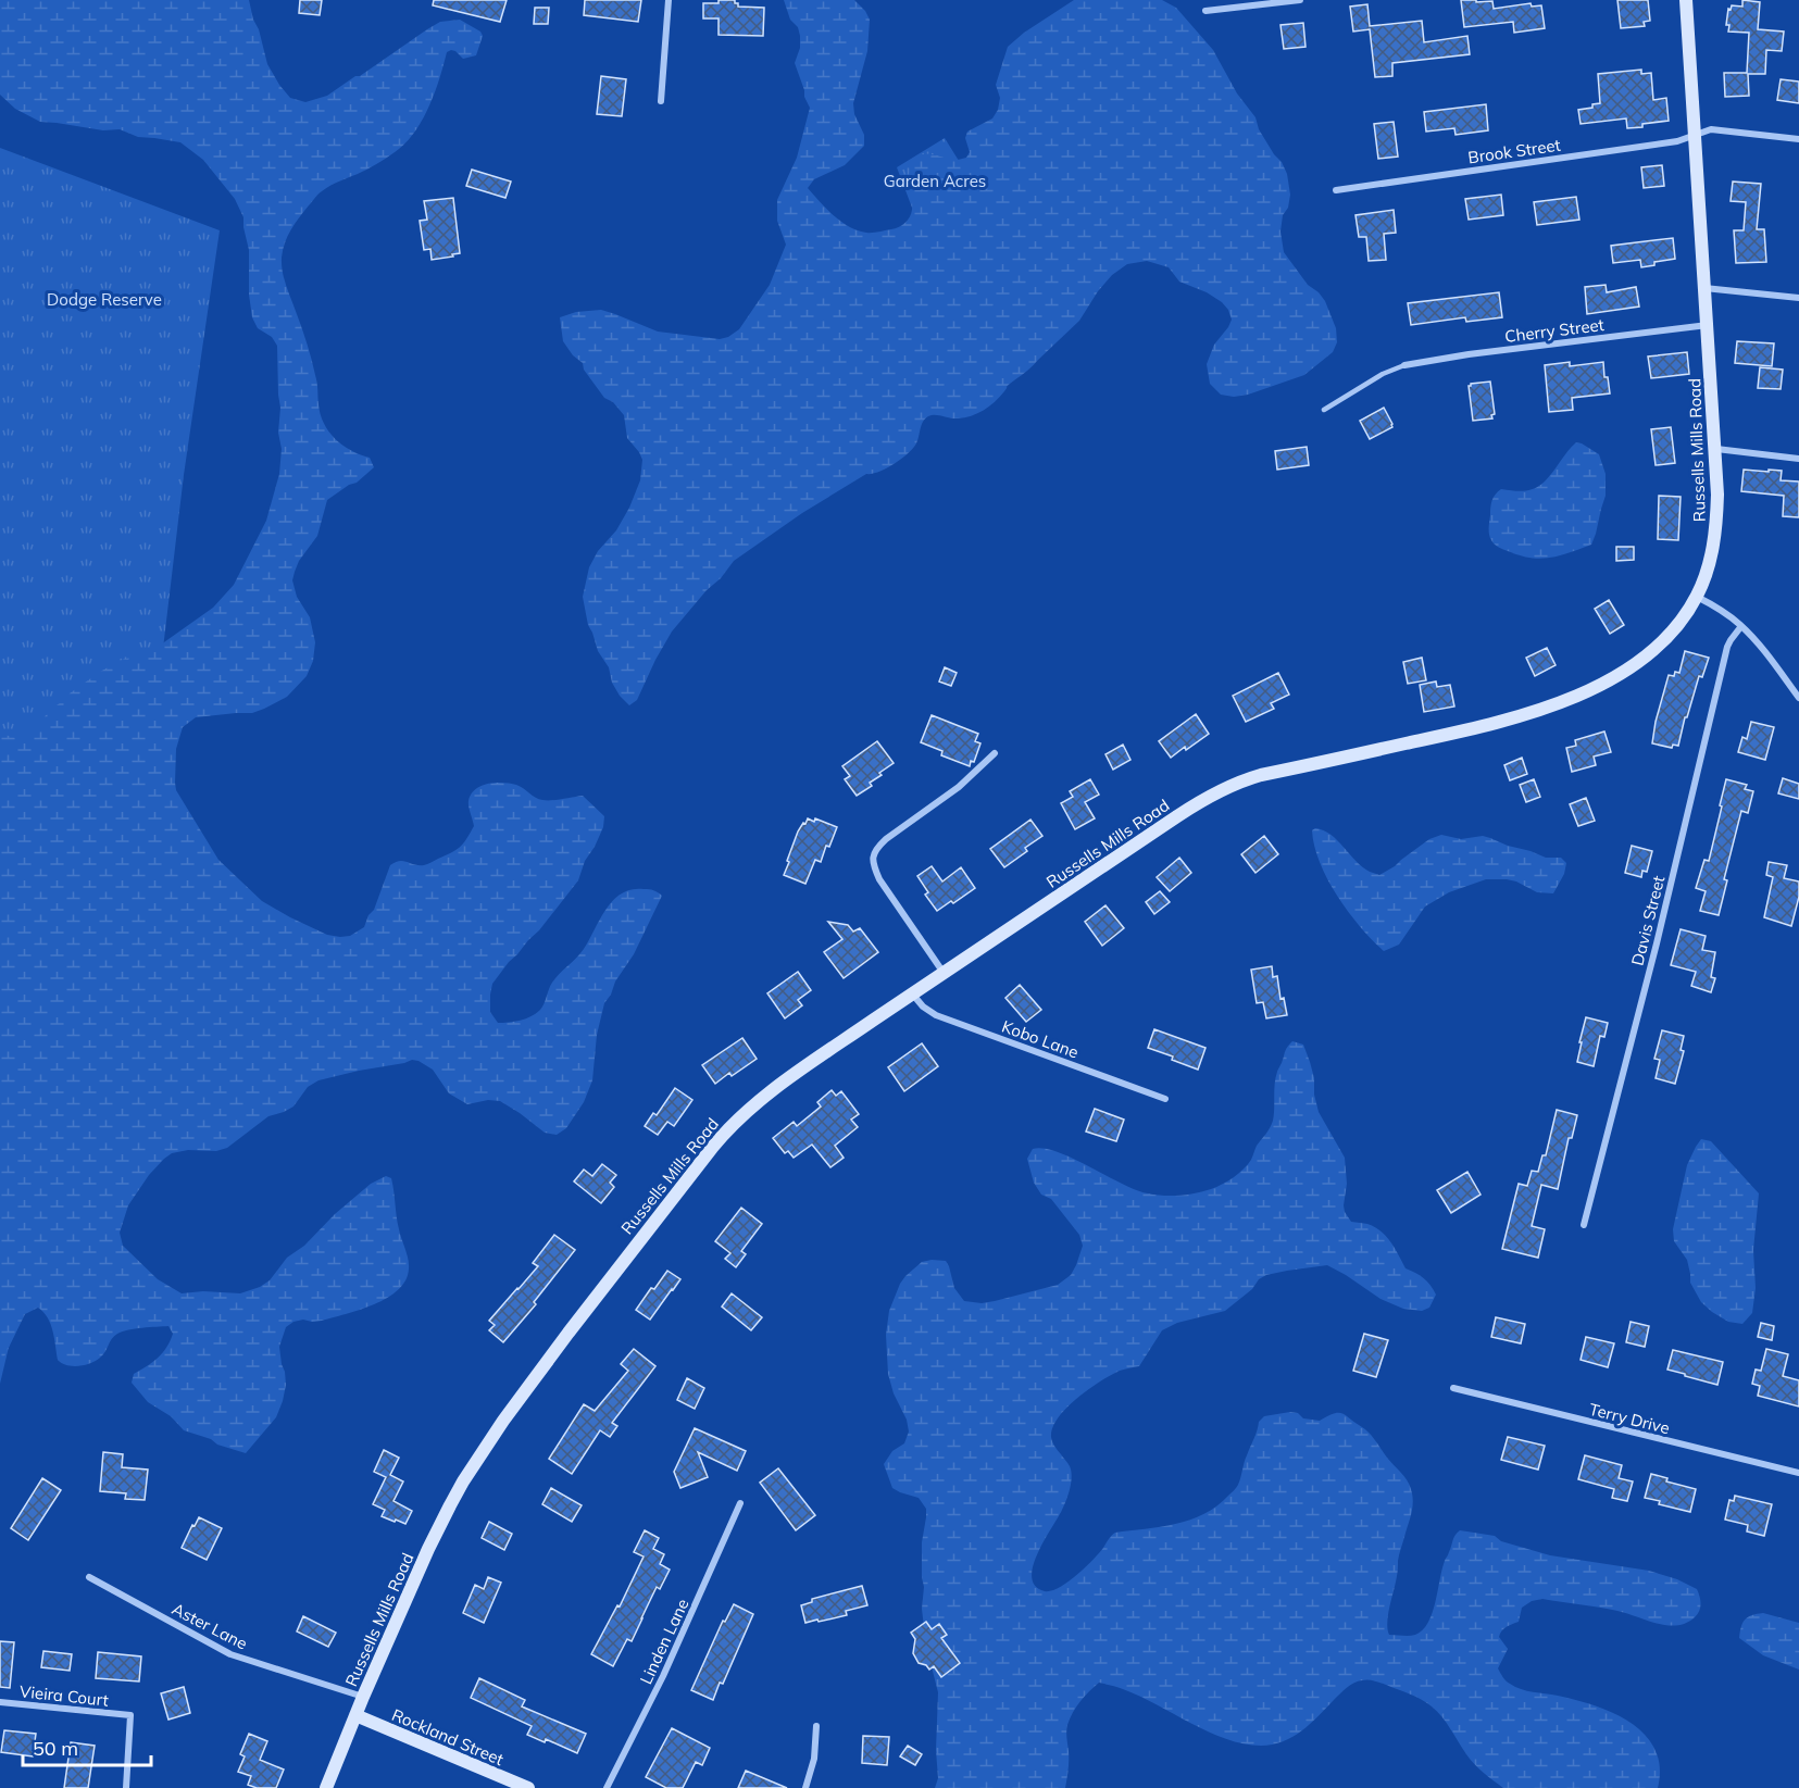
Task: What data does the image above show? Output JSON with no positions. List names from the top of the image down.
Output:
{
  "streets": {
    "main road": ["Russells Mills Road", "Rockland Street"],
    "street": [
      "Brook Street",
      "Cherry Street",
      "Davis Street",
      "Kobo Lane",
      "Terry Drive",
      "Aster Lane",
      "Linden Lane",
      "Vieira Court"
    ]
  },
  "crossings": [
    ["Brook Street", "Russells Mills Road"],
    ["Cherry Street", "Russells Mills Road"],
    ["Russells Mills Road", "Kobo Lane"],
    ["Russells Mills Road", "Aster Lane"],
    ["Russells Mills Road", "Rockland Street"]
  ],
  "parks": ["Garden Acres", "Dodge Reserve"],
  "scale_bar": "50 m"
}
